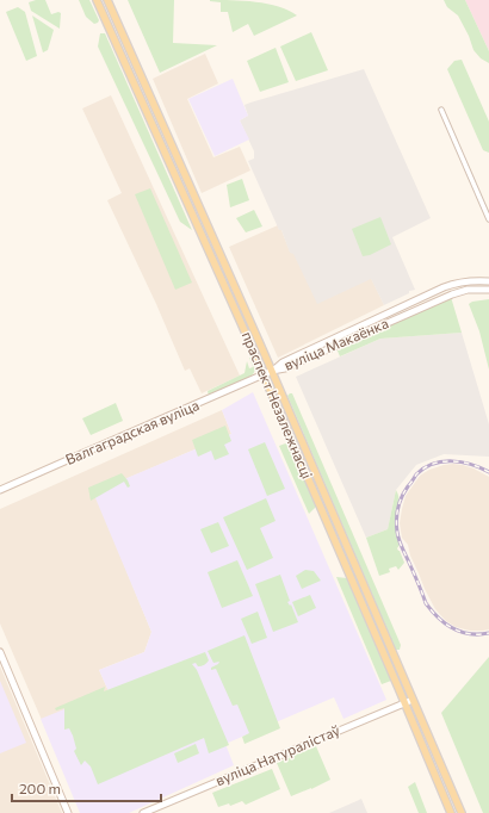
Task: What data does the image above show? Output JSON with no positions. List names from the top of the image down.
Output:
{
  "streets": {
    "main road": ["праспект Незалежнасці"],
    "street": ["вуліца Макаёнка", "Валгаградская вуліца", "вуліца Натуралістаў"]
  },
  "crossings": [
    ["вуліца Макаёнка", "праспект Незалежнасці"],
    ["вуліца Макаёнка", "Валгаградская вуліца"],
    ["праспект Незалежнасці", "Валгаградская вуліца"],
    ["праспект Незалежнасці", "вуліца Натуралістаў"]
  ],
  "scale_bar": "200 m"
}
